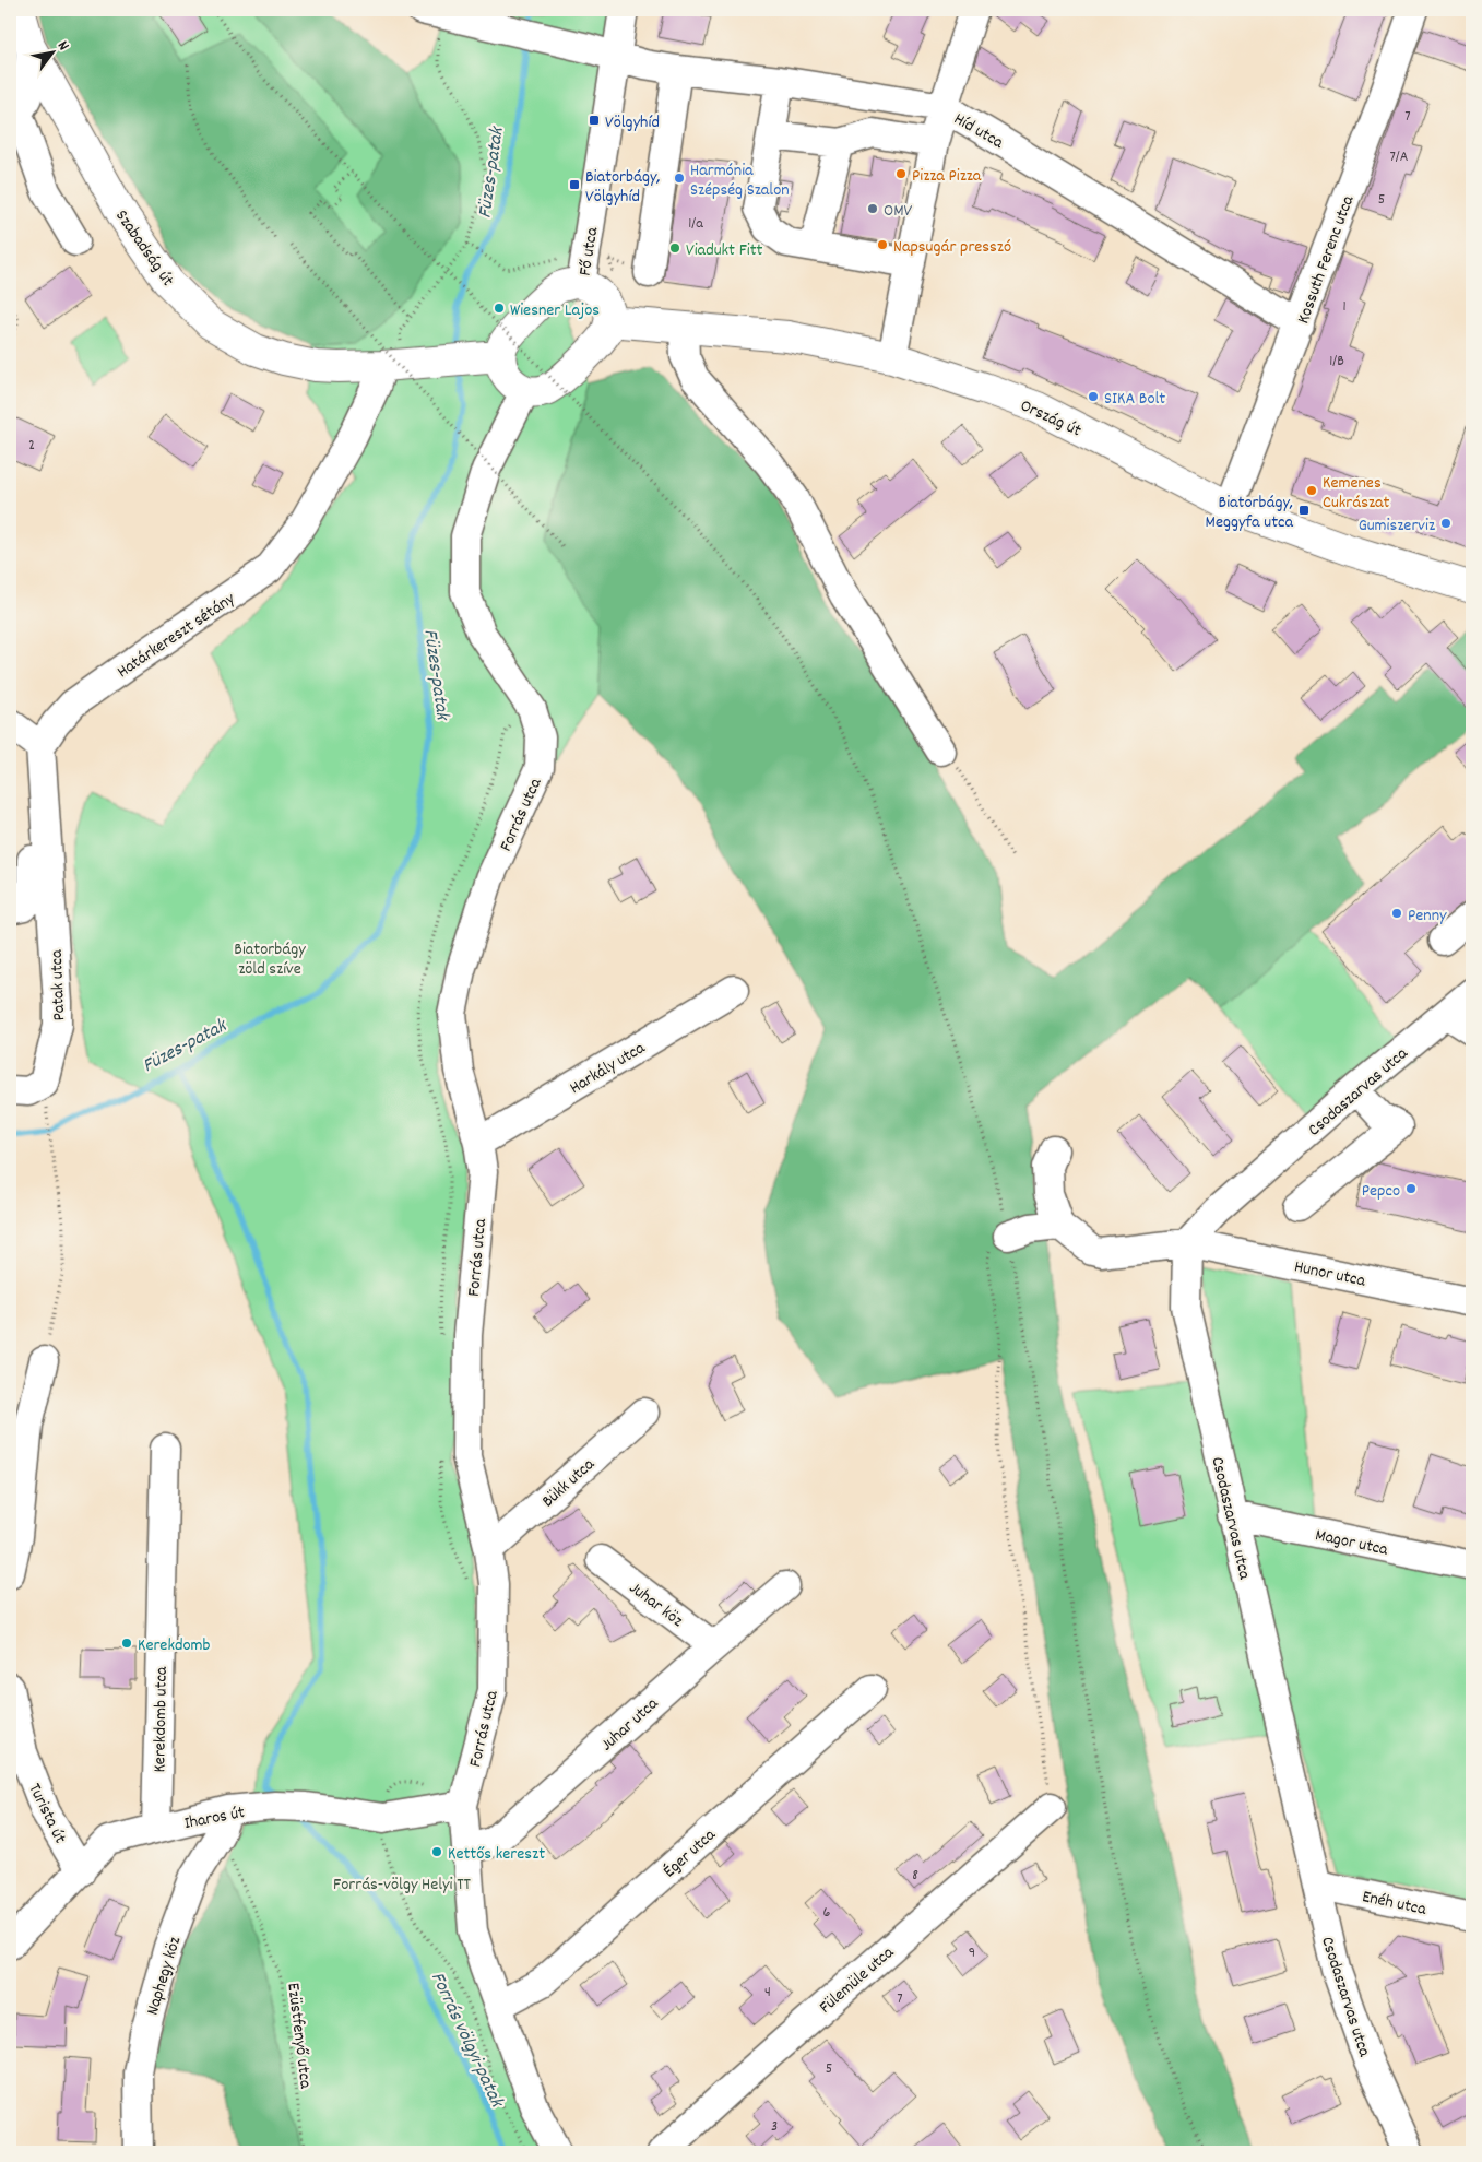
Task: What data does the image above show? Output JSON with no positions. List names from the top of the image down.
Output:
{
  "streets": {
    "main road": ["Szabadság út", "Ország út"],
    "street": [
      "Híd utca",
      "Fő utca",
      "Kossuth Ferenc utca",
      "Határkereszt sétány",
      "Forrás utca",
      "Patak utca",
      "Harkály utca",
      "Csodaszarvas utca",
      "Hunor utca",
      "Bükk utca",
      "Magor utca",
      "Juhar köz",
      "Kerekdomb utca",
      "Juhar utca",
      "Turista út",
      "Iharos út",
      "Éger utca",
      "Enéh utca",
      "Naphegy köz",
      "Fülemüle utca"
    ],
    "path": ["Ezüstfenyő utca"]
  },
  "crossings": [
    ["Híd utca", "Fő utca"],
    ["Híd utca", "Kossuth Ferenc utca"],
    ["Szabadság út", "Fő utca"],
    ["Szabadság út", "Ország út"],
    ["Szabadság út", "Határkereszt sétány"],
    ["Szabadság út", "Forrás utca"],
    ["Fő utca", "Ország út"],
    ["Fő utca", "Forrás utca"],
    ["Kossuth Ferenc utca", "Ország út"],
    ["Ország út", "Forrás utca"],
    ["Forrás utca", "Harkály utca"],
    ["Forrás utca", "Bükk utca"],
    ["Forrás utca", "Juhar utca"],
    ["Forrás utca", "Iharos út"],
    ["Forrás utca", "Éger utca"],
    ["Csodaszarvas utca", "Hunor utca"],
    ["Csodaszarvas utca", "Magor utca"],
    ["Csodaszarvas utca", "Enéh utca"],
    ["Juhar köz", "Juhar utca"],
    ["Kerekdomb utca", "Iharos út"],
    ["Turista út", "Iharos út"],
    ["Iharos út", "Naphegy köz"],
    ["Iharos út", "Ezüstfenyő utca"],
    ["Naphegy köz", "Ezüstfenyő utca"]
  ],
  "water": ["Füzes-patak", "Forrás völgyi-patak"],
  "parks": ["Biatorbágy zöld szíve", "Forrás-völgy Helyi TT"],
  "places": {
    "transit": ["Völgyhíd", "Biatorbágy, Völgyhíd", "Biatorbágy, Meggyfa utca"],
    "other": [
      "Pizza Pizza",
      "Harmónia Szépség Szalon",
      "OMV",
      "Napsugár presszó",
      "Viadukt Fitt",
      "Wiesner Lajos",
      "SIKA Bolt",
      "Kemenes Cukrászat",
      "Gumiszerviz",
      "Penny",
      "Pepco",
      "Kerekdomb",
      "Kettős kereszt"
    ]
  },
  "house_numbers": [
    "7",
    "7/A",
    "5",
    "1/a",
    "1",
    "1/B",
    "2",
    "8",
    "6",
    "9",
    "4",
    "7",
    "5",
    "3"
  ],
  "north": "top right"
}
